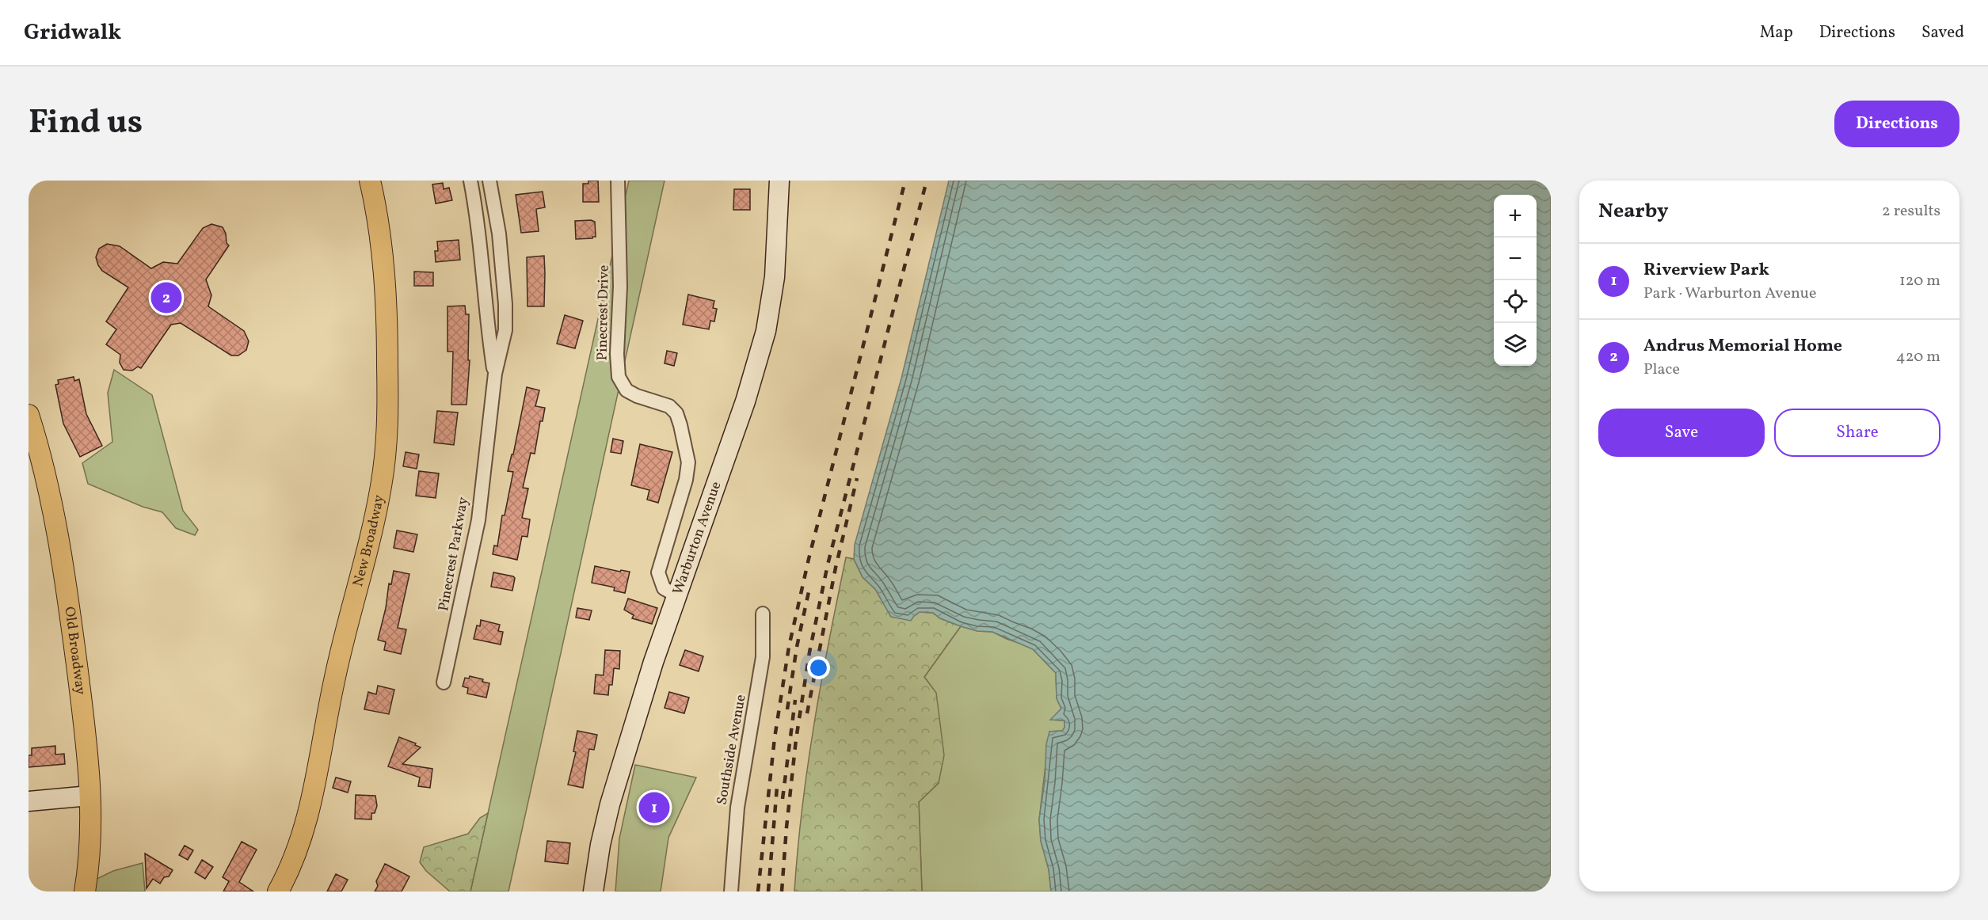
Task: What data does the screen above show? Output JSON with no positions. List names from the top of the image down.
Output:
{
  "streets": {
    "main road": ["New Broadway", "Old Broadway"],
    "street": [
      "Pinecrest Drive",
      "Warburton Avenue",
      "Pinecrest Parkway",
      "Southside Avenue"
    ]
  },
  "crossings": [
    ["Pinecrest Drive", "Warburton Avenue"]
  ],
  "page": {
    "header": "Gridwalk",
    "nav": ["Map", "Directions", "Saved"],
    "title": "Find us",
    "buttons": [
      "Directions",
      ["Save", "Share"]
    ],
    "heading": ["Nearby", "2 results"],
    "map_buttons": ["+", "−"],
    "list": [
      {
        "mark": "1",
        "name": "Riverview Park",
        "note": "Park · Warburton Avenue",
        "value": "120 m"
      },
      {
        "mark": "2",
        "name": "Andrus Memorial Home",
        "note": "Place",
        "value": "420 m"
      }
    ],
    "pins": ["2", "1"]
  }
}
